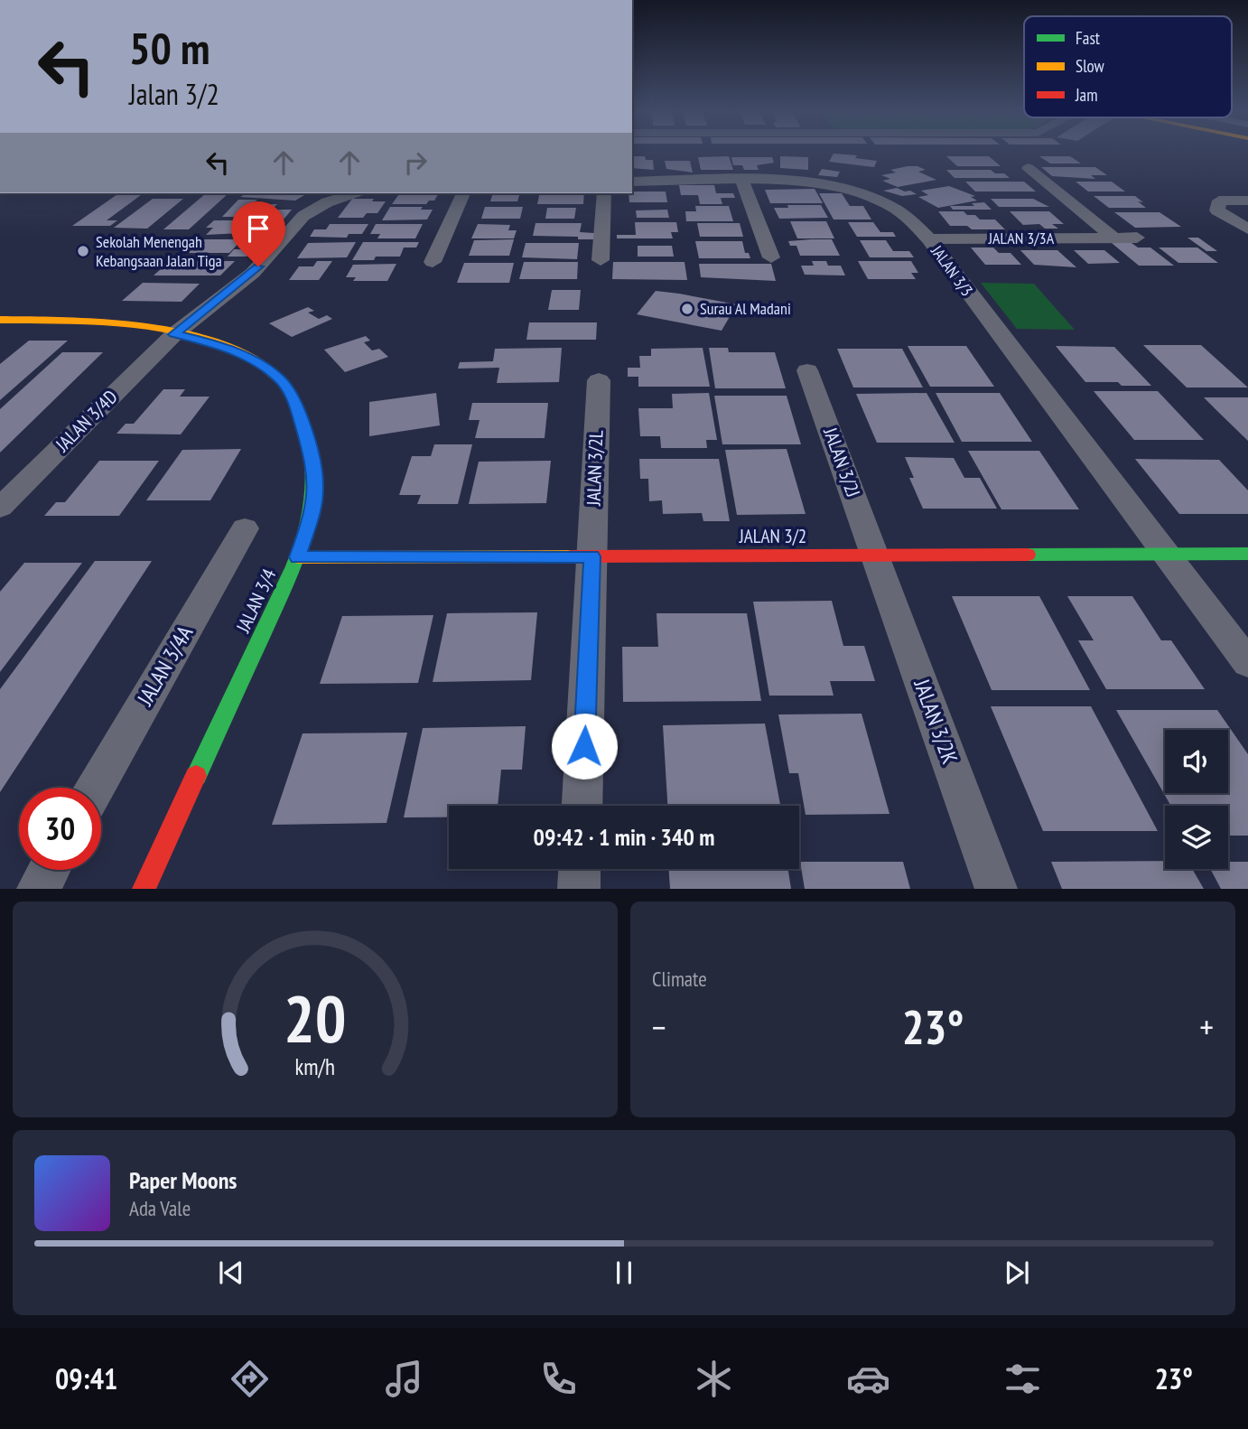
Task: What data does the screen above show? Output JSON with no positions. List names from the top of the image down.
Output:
{
  "streets": {
    "street": [
      "JALAN 3/3A",
      "JALAN 3/3",
      "JALAN 3/4D",
      "JALAN 3/2J",
      "JALAN 3/2L",
      "JALAN 3/2",
      "JALAN 3/4",
      "JALAN 3/4A",
      "JALAN 3/2K"
    ]
  },
  "crossings": [
    ["JALAN 3/3A", "JALAN 3/3"],
    ["JALAN 3/3", "JALAN 3/2"],
    ["JALAN 3/4D", "JALAN 3/4"],
    ["JALAN 3/2J", "JALAN 3/2"],
    ["JALAN 3/2J", "JALAN 3/2K"],
    ["JALAN 3/2L", "JALAN 3/2"],
    ["JALAN 3/2", "JALAN 3/4"],
    ["JALAN 3/2", "JALAN 3/2K"]
  ],
  "places": ["Sekolah Menengah Kebangsaan Jalan Tiga", "Surau Al Madani"],
  "legend": ["Fast", "Slow", "Jam"],
  "page": {
    "turn": ["50 m", "Jalan 3/2"],
    "limit": "30",
    "trip": "09:42 · 1 min · 340 m",
    "tile": "Climate",
    "heat": ["−", "23°", "+"],
    "song": ["Paper Moons", "Ada Vale"],
    "tabs": ["09:41", "23°"],
    "gauge": ["20", "km/h"]
  }
}
